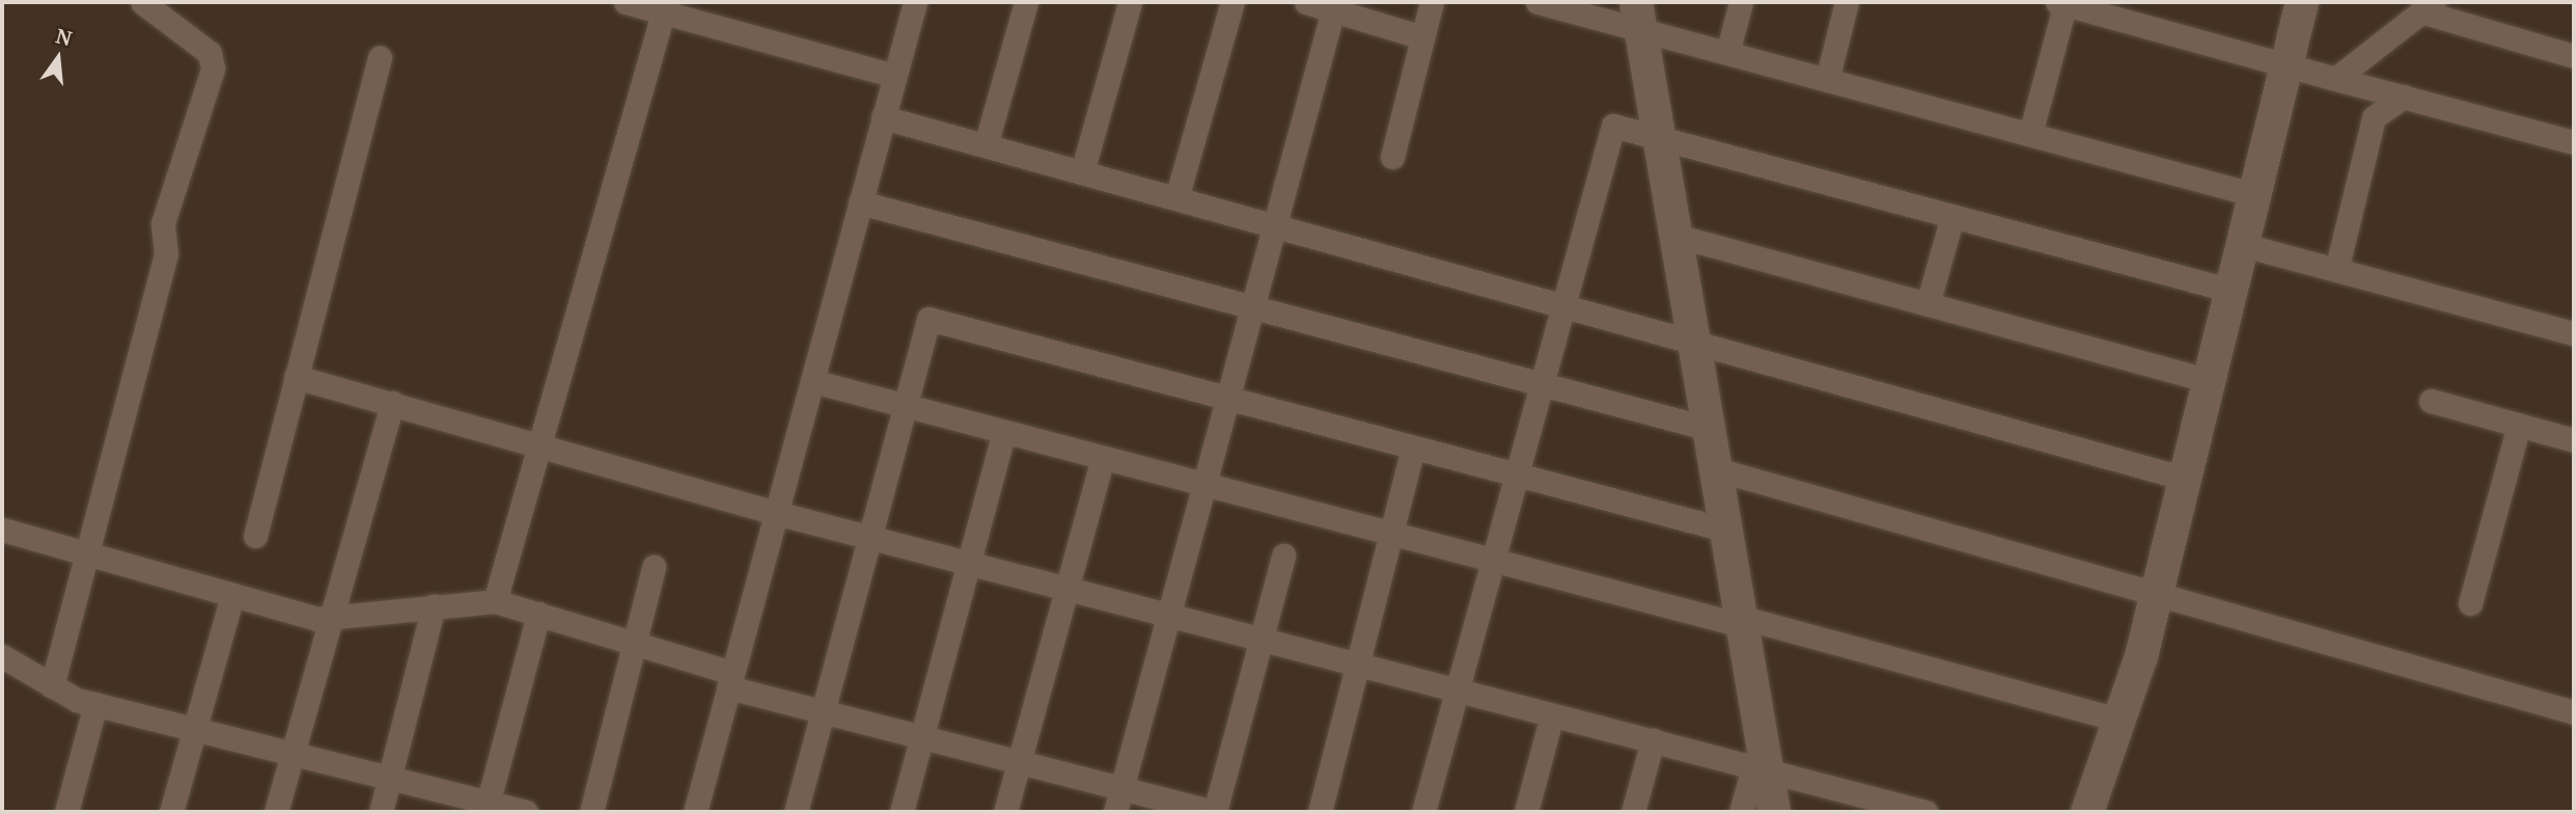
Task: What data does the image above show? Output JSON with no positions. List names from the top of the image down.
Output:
{
  "north": "top"
}
